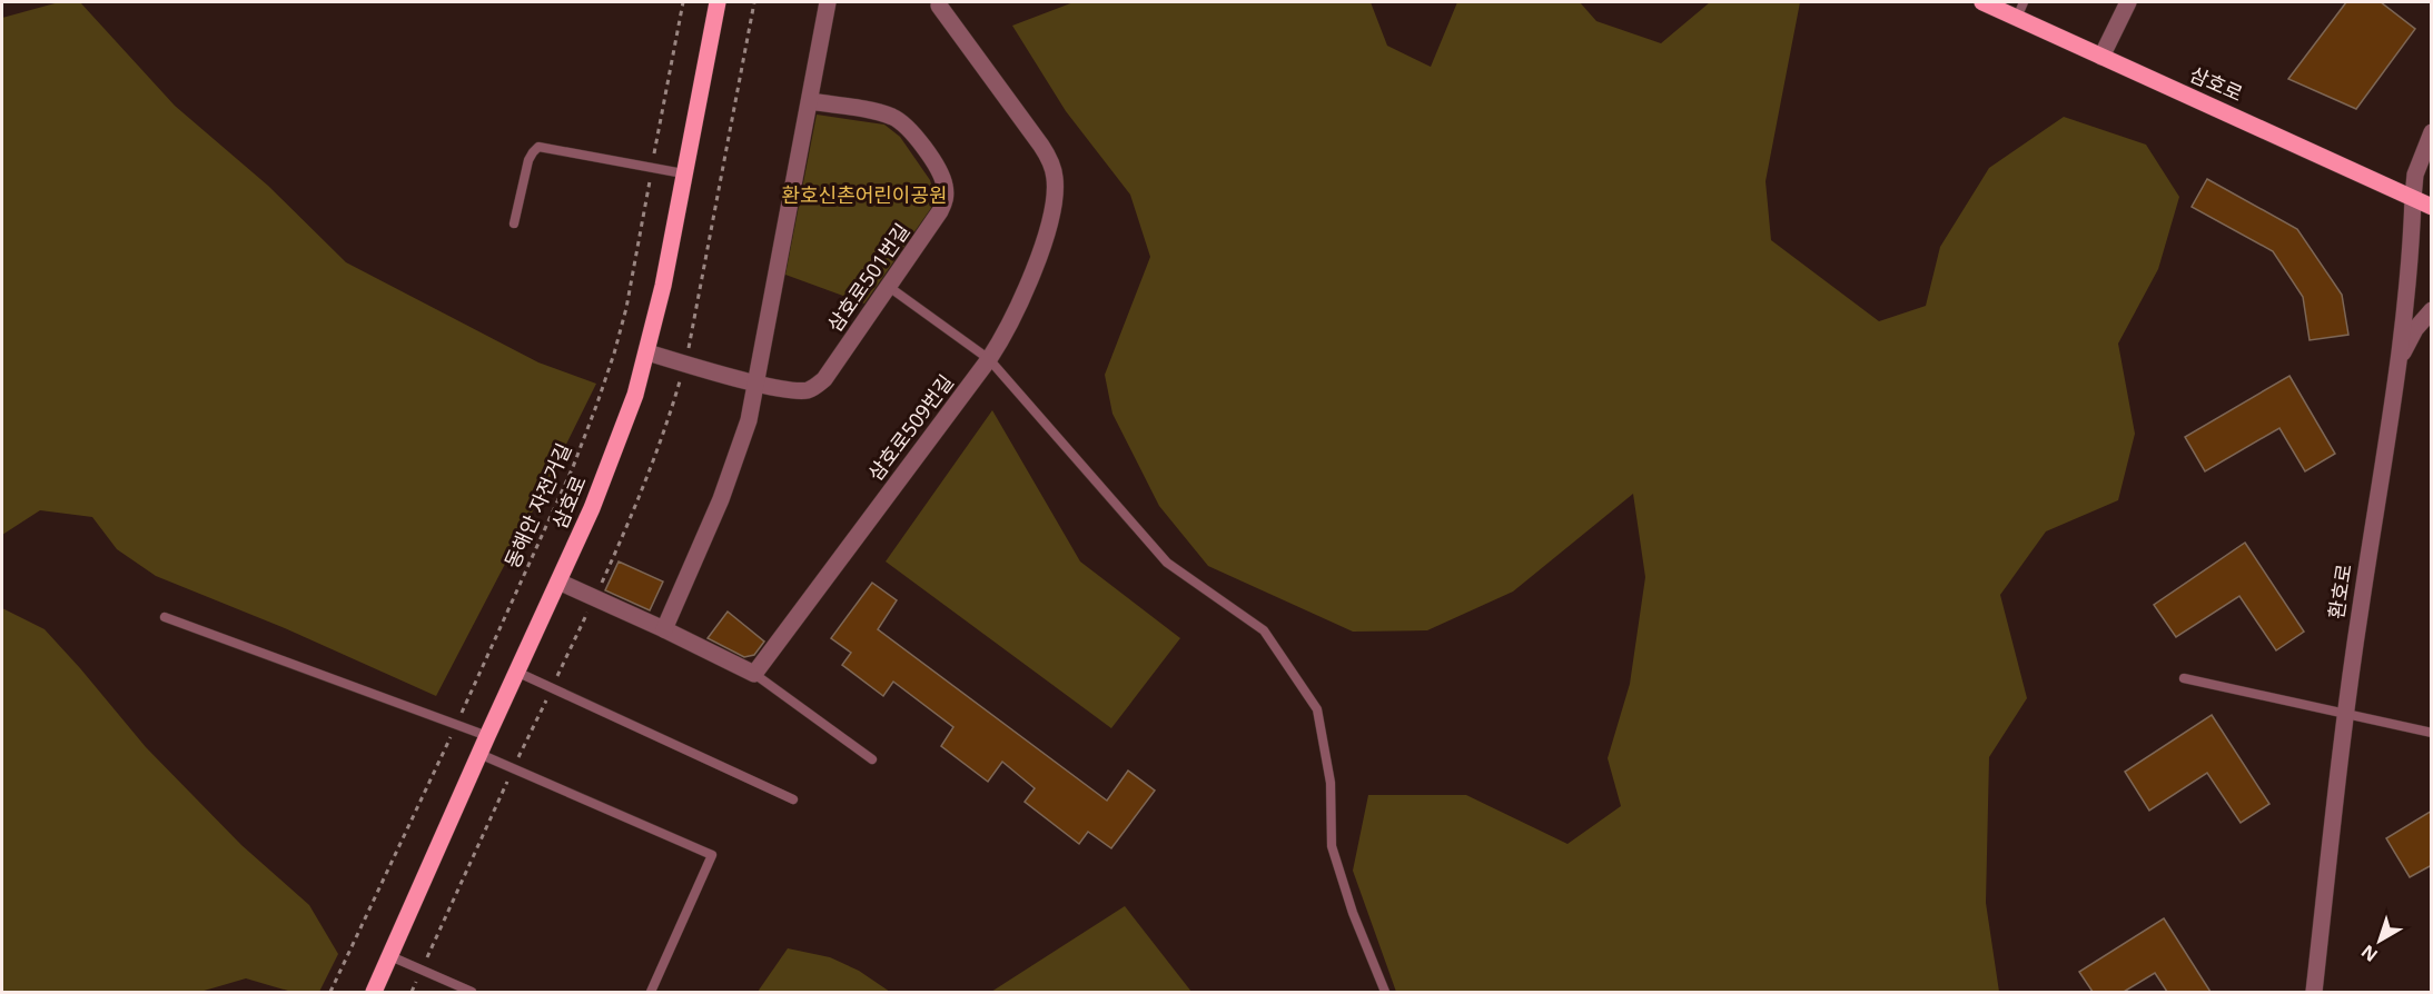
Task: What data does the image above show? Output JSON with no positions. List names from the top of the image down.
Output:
{
  "streets": {
    "main road": ["삼호로"],
    "street": ["삼호로501번길", "삼호로509번길", "환호로"],
    "path": ["동해안 자전거길"]
  },
  "crossings": [
    ["삼호로", "삼호로501번길"],
    ["삼호로", "환호로"]
  ],
  "parks": ["환호신촌어린이공원"],
  "north": "bottom left"
}
